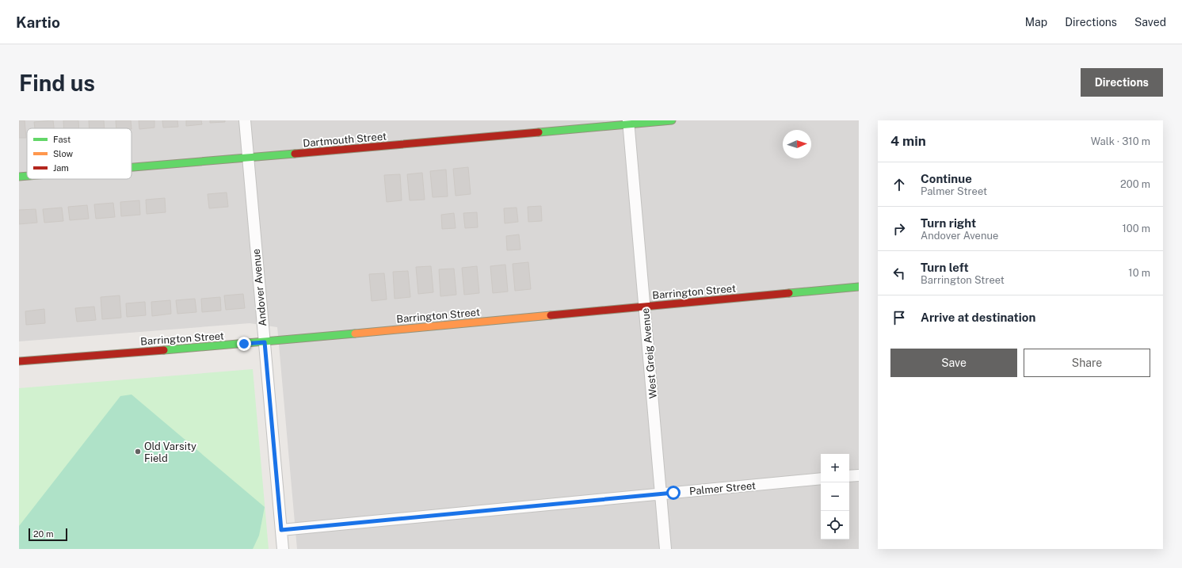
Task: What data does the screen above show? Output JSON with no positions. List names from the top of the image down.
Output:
{
  "streets": {
    "street": [
      "Dartmouth Street",
      "Andover Avenue",
      "Barrington Street",
      "West Greig Avenue",
      "Palmer Street"
    ]
  },
  "crossings": [
    ["Dartmouth Street", "Andover Avenue"],
    ["Dartmouth Street", "West Greig Avenue"],
    ["Andover Avenue", "Barrington Street"],
    ["Andover Avenue", "Palmer Street"],
    ["Barrington Street", "West Greig Avenue"],
    ["West Greig Avenue", "Palmer Street"]
  ],
  "places": ["Old Varsity Field"],
  "legend": ["Fast", "Slow", "Jam"],
  "scale_bar": "20 m",
  "north": "right",
  "page": {
    "header": "Kartio",
    "nav": ["Map", "Directions", "Saved"],
    "buttons": [
      "Directions",
      ["Save", "Share"]
    ],
    "title": "Find us",
    "heading": ["4 min", "Walk · 310 m"],
    "list": [
      ["Continue", "Palmer Street", "200 m"],
      ["Turn right", "Andover Avenue", "100 m"],
      ["Turn left", "Barrington Street", "10 m"],
      "Arrive at destination"
    ],
    "map_buttons": ["+", "−"],
    "scale": "20 m"
  }
}
